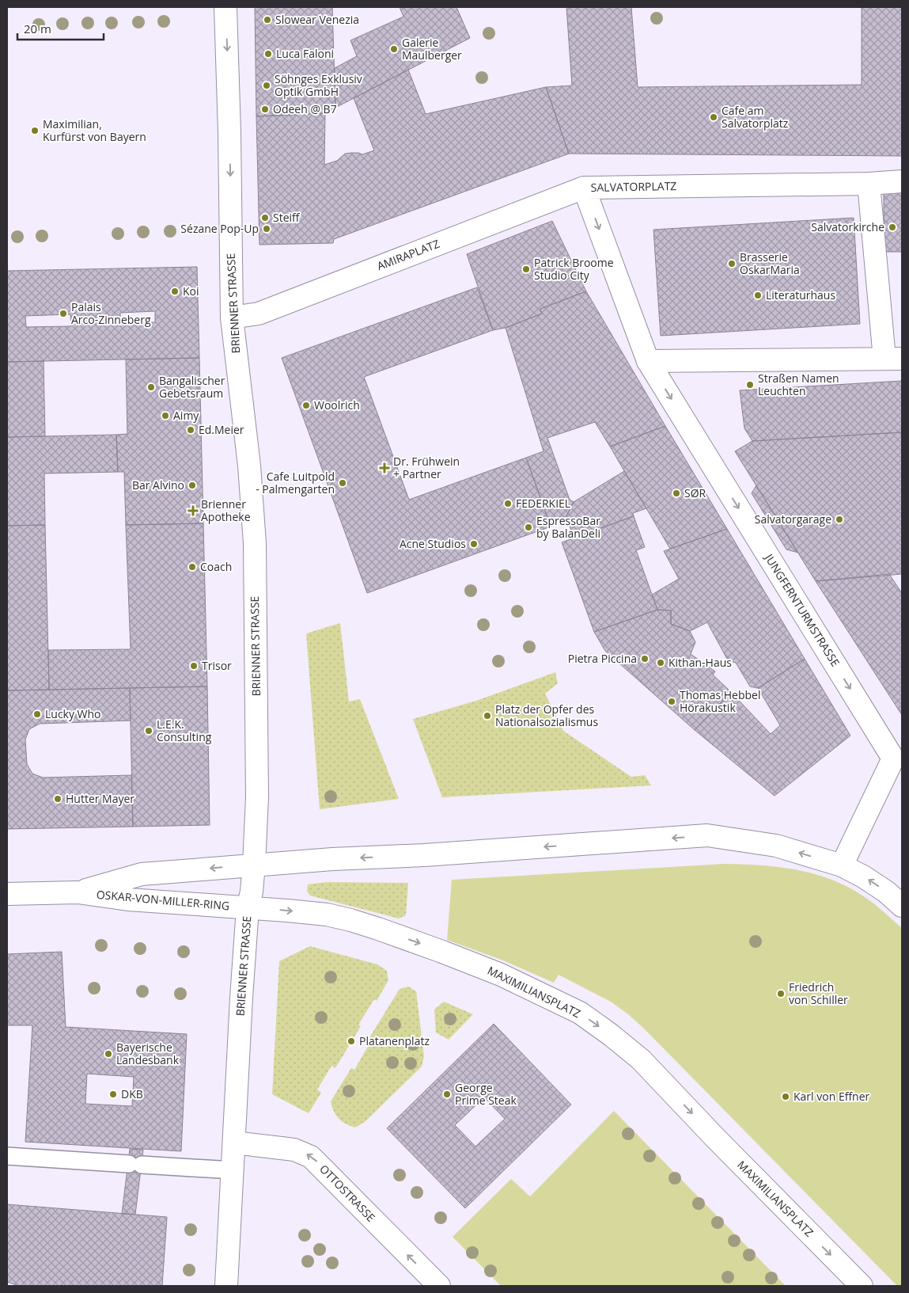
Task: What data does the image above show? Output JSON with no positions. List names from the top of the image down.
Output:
{
  "streets": {
    "street": [
      "SALVATORPLATZ",
      "AMIRAPLATZ",
      "BRIENNER STRASSE",
      "JUNGFERNTURMSTRASSE",
      "OSKAR-VON-MILLER-RING",
      "MAXIMILIANSPLATZ",
      "OTTOSTRASSE"
    ]
  },
  "crossings": [
    ["SALVATORPLATZ", "AMIRAPLATZ"],
    ["SALVATORPLATZ", "JUNGFERNTURMSTRASSE"],
    ["AMIRAPLATZ", "BRIENNER STRASSE"],
    ["BRIENNER STRASSE", "OSKAR-VON-MILLER-RING"],
    ["BRIENNER STRASSE", "MAXIMILIANSPLATZ"],
    ["BRIENNER STRASSE", "OTTOSTRASSE"],
    ["OSKAR-VON-MILLER-RING", "MAXIMILIANSPLATZ"]
  ],
  "one_way": [
    "SALVATORPLATZ",
    "JUNGFERNTURMSTRASSE",
    "MAXIMILIANSPLATZ",
    "OTTOSTRASSE"
  ],
  "places": {
    "other": [
      "Slowear Venezia",
      "Galerie Maulberger",
      "Luca Faloni",
      "Söhnges Exklusiv Optik GmbH",
      "Odeeh @ B7",
      "Cafe am Salvatorplatz",
      "Maximilian, Kurfürst von Bayern",
      "Steiff",
      "Salvatorkirche",
      "Sézane Pop-Up",
      "Brasserie OskarMaria",
      "Patrick Broome Studio City",
      "Koi",
      "Literaturhaus",
      "Palais Arco-Zinneberg",
      "Straßen Namen Leuchten",
      "Bangalischer Gebetsraum",
      "Woolrich",
      "Aimy",
      "Ed.Meier",
      "Cafe Luitpold - Palmengarten",
      "Bar Alvino",
      "SØR",
      "FEDERKIEL",
      "Salvatorgarage",
      "EspressoBar by BalanDeli",
      "Acne Studios",
      "Coach",
      "Pietra Piccina",
      "Kithan-Haus",
      "Trisor",
      "Thomas Hebbel Hörakustik",
      "Lucky Who",
      "Platz der Opfer des Nationalsozialismus",
      "L.E.K. Consulting",
      "Hutter Mayer",
      "Friedrich von Schiller",
      "Platanenplatz",
      "Bayerische Landesbank",
      "DKB",
      "George Prime Steak",
      "Karl von Effner"
    ],
    "health": ["Dr. Frühwein + Partner", "Brienner Apotheke"]
  },
  "scale_bar": "20 m"
}
